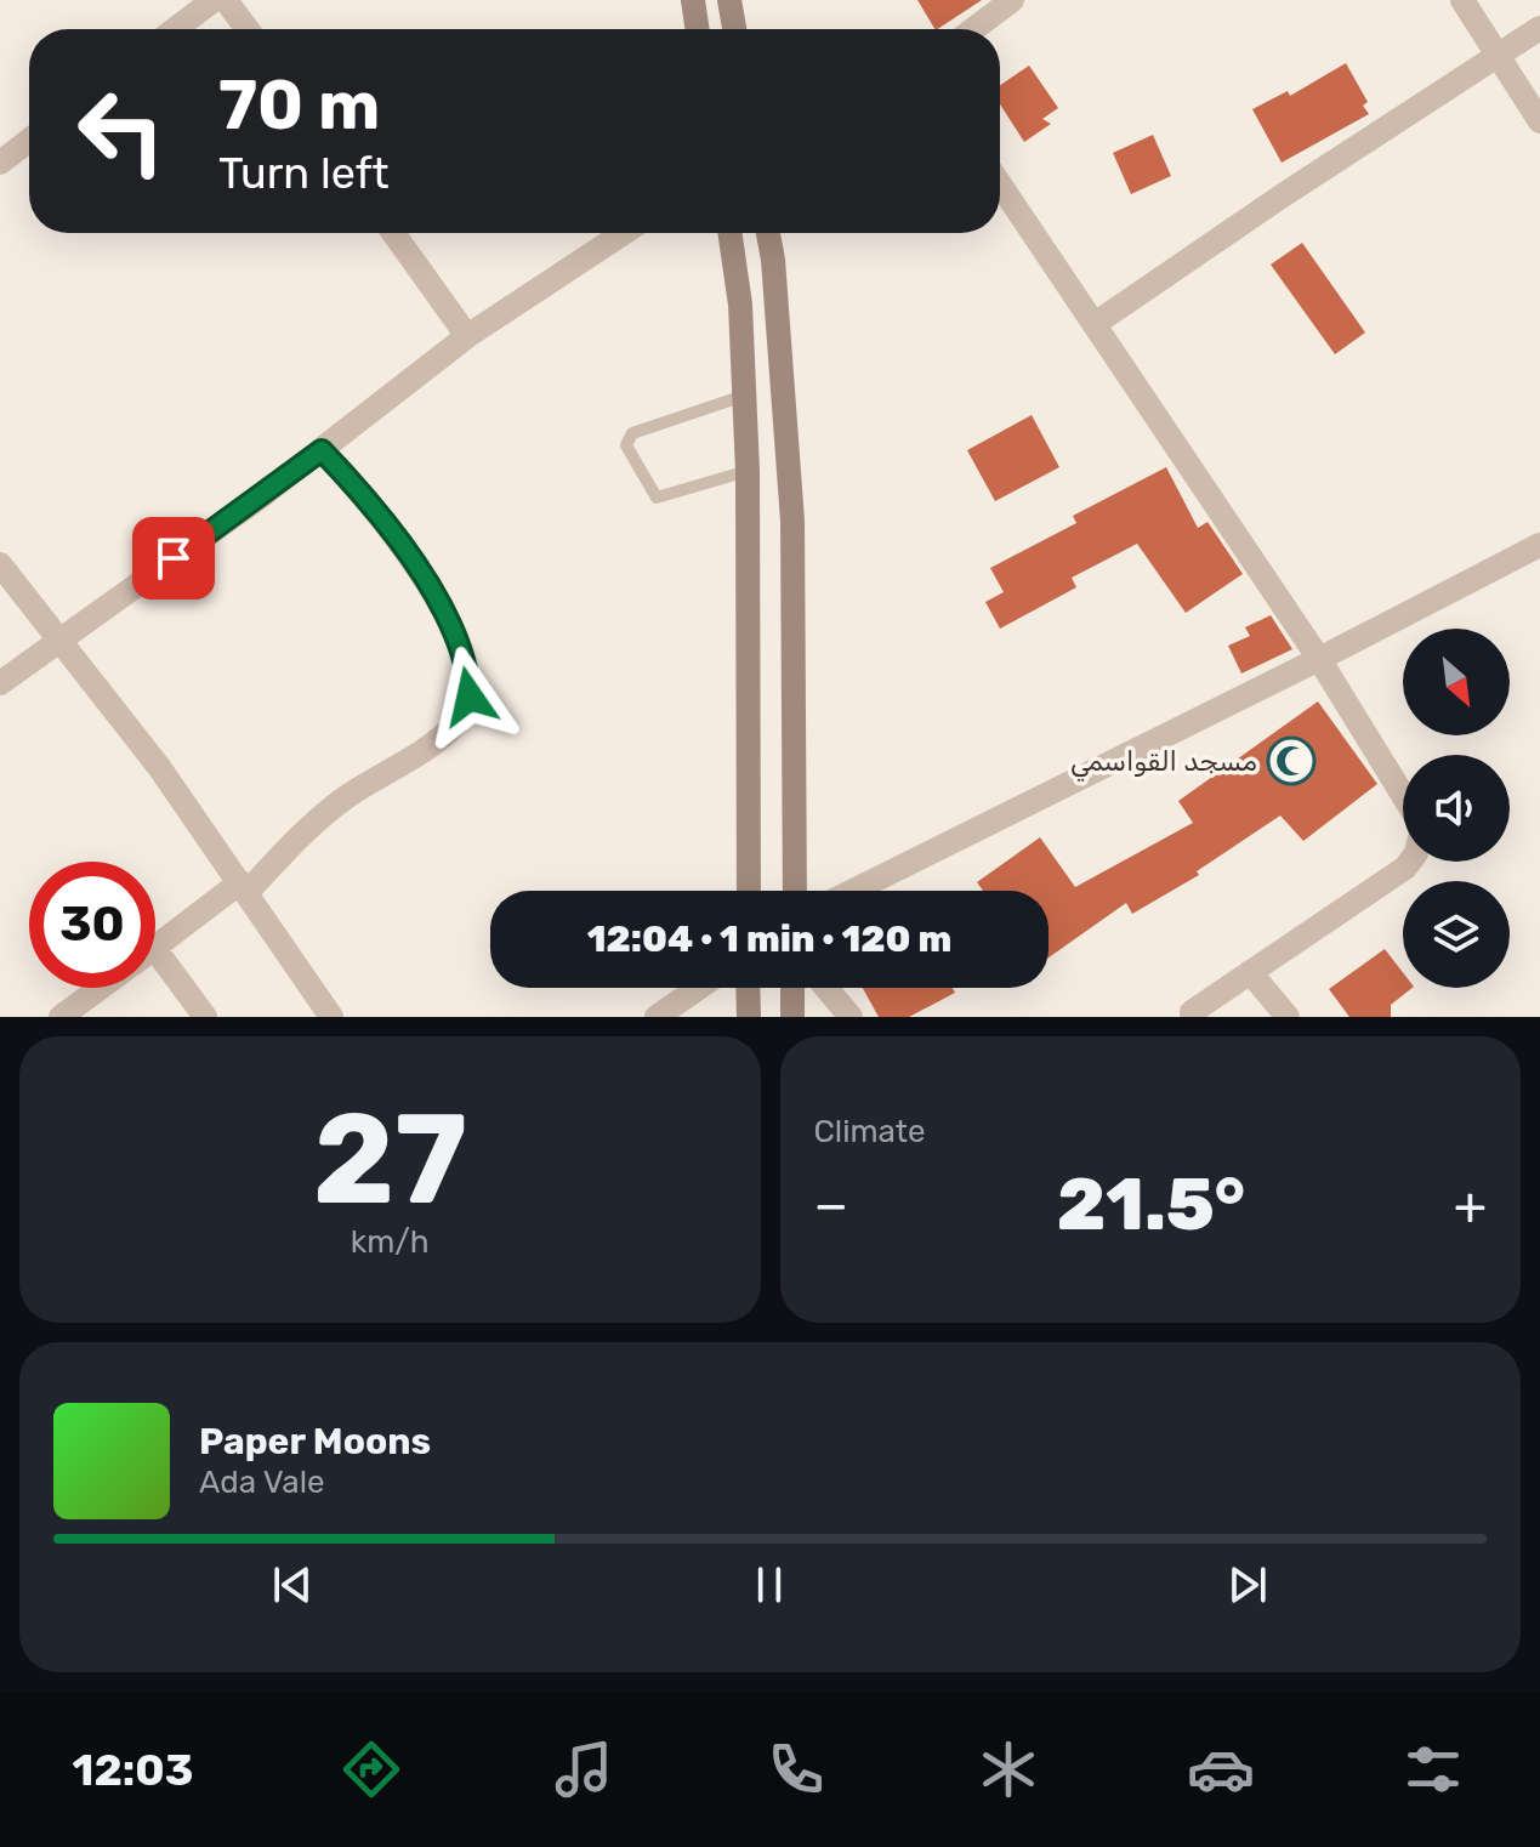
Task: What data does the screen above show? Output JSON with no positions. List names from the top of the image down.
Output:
{
  "places": {
    "mosque": ["مسجد القواسمي"]
  },
  "north": "bottom right",
  "page": {
    "turn": ["70 m", "Turn left"],
    "limit": "30",
    "trip": "12:04 · 1 min · 120 m",
    "tile": [
      ["27", "km/h"],
      "Climate"
    ],
    "heat": ["−", "21.5°", "+"],
    "song": ["Paper Moons", "Ada Vale"],
    "tabs": "12:03"
  }
}
